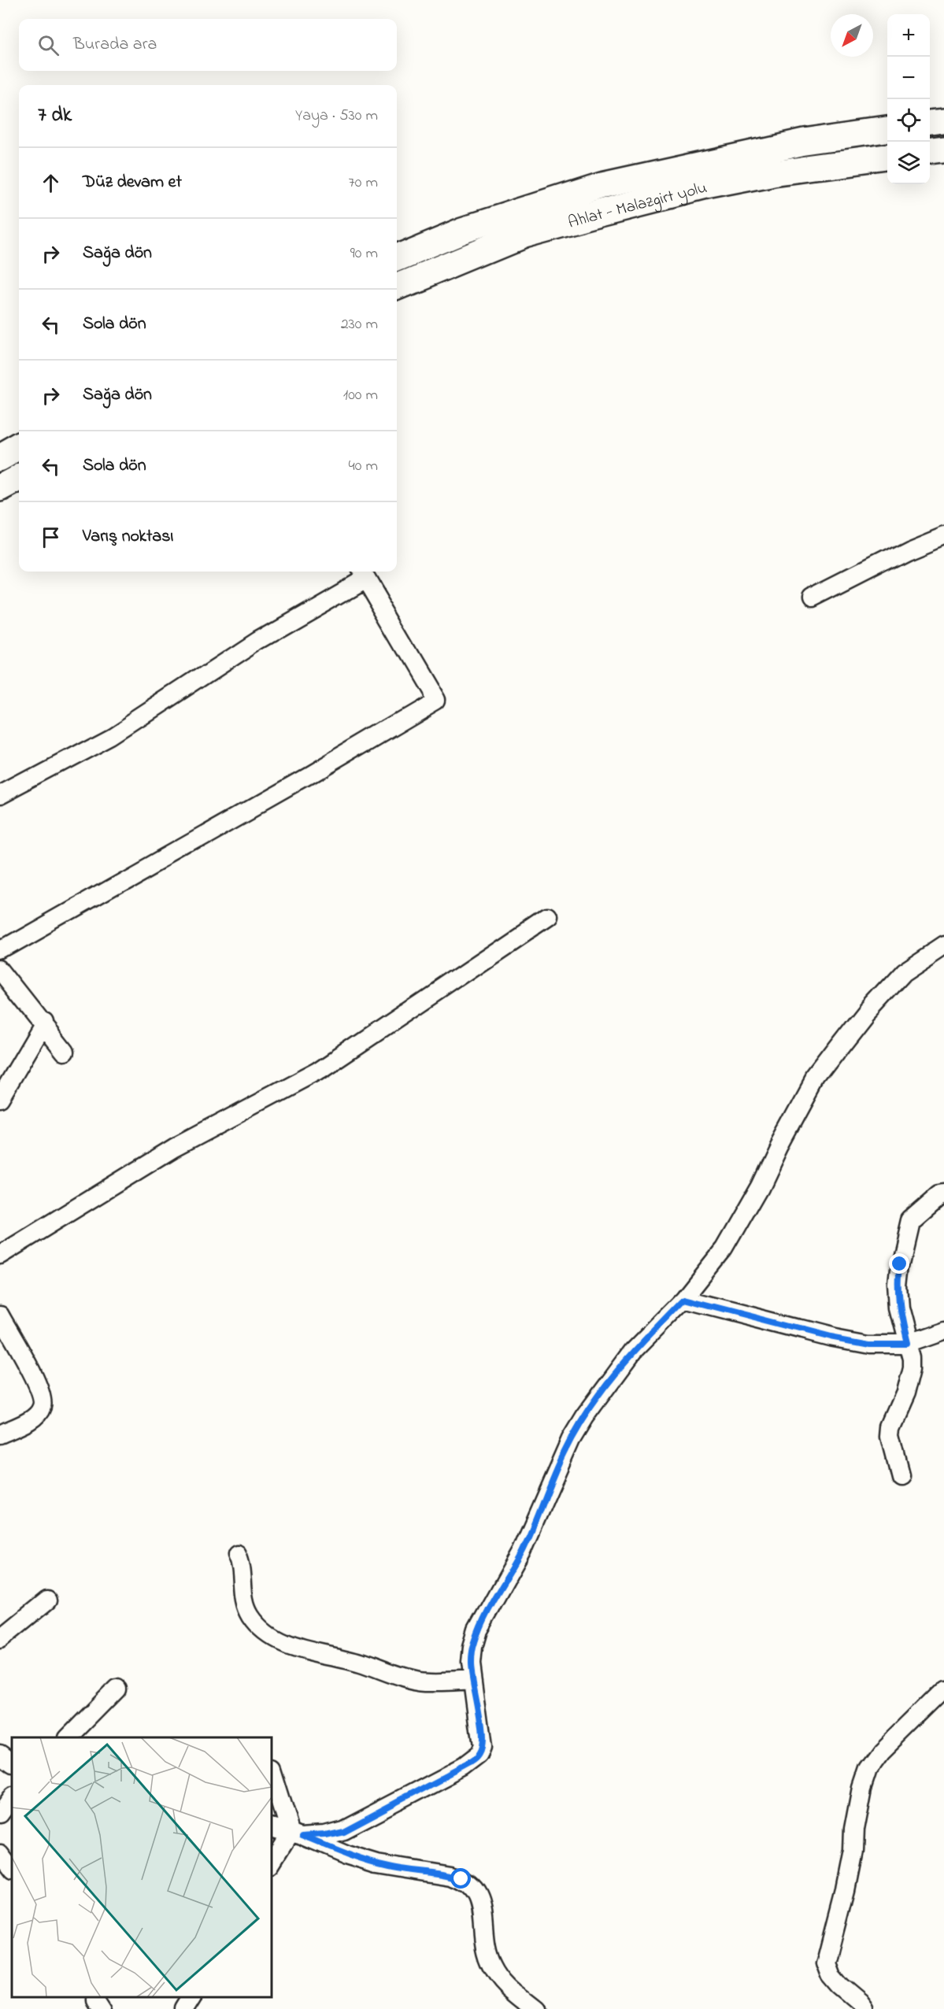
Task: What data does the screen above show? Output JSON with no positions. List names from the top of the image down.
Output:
{
  "streets": {
    "main road": ["Ahlat - Malazgirt yolu"]
  },
  "north": "bottom left",
  "page": {
    "map_buttons": ["+", "−"],
    "search": "Burada ara",
    "heading": ["7 dk", "Yaya · 530 m"],
    "list": [
      ["Düz devam et", "70 m"],
      ["Sağa dön", "90 m"],
      ["Sola dön", "230 m"],
      ["Sağa dön", "100 m"],
      ["Sola dön", "40 m"],
      "Varış noktası"
    ]
  }
}
